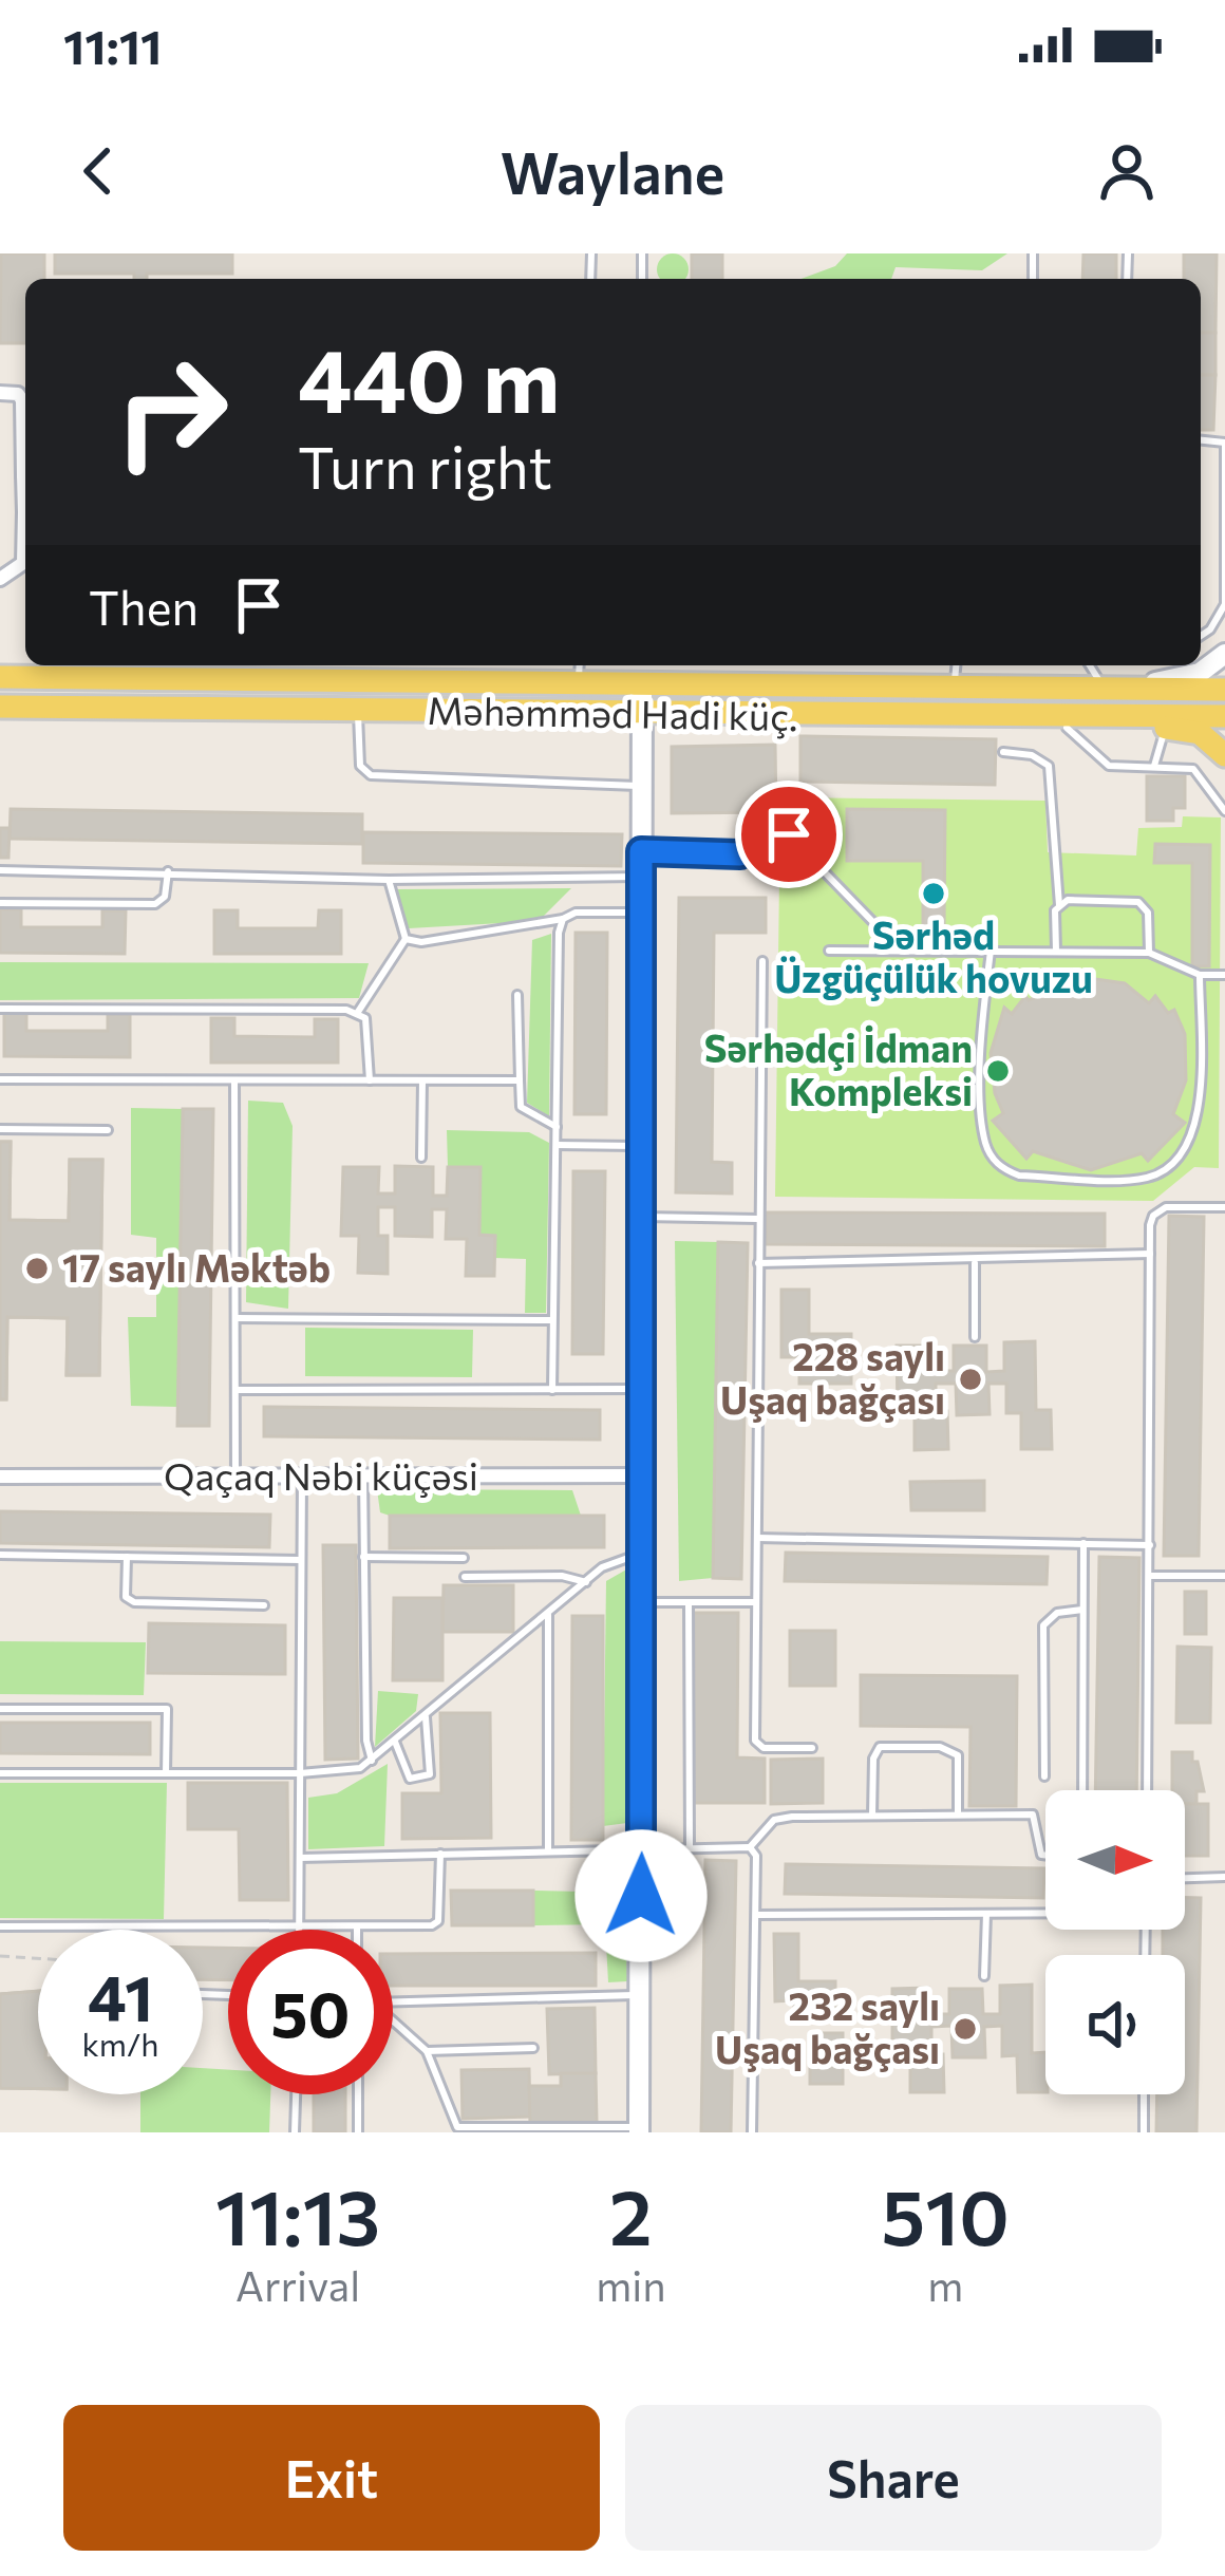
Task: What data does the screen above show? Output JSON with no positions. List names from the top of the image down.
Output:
{
  "streets": {
    "main road": ["Məhəmməd Hadi küç."],
    "street": ["Qaçaq Nəbi küçəsi"]
  },
  "places": [
    "Sərhəd Üzgüçülük hovuzu",
    "Sərhədçi İdman Kompleksi",
    "17 saylı Məktəb",
    "228 saylı Uşaq bağçası",
    "232 saylı Uşaq bağçası"
  ],
  "north": "right",
  "page": {
    "status": "11:11",
    "header": "Waylane",
    "turn": ["440 m", "Turn right"],
    "then": "Then",
    "speed": "41 km/h",
    "limit": "50",
    "eta": [
      "11:13",
      "Arrival",
      "2",
      "min",
      "510",
      "m"
    ],
    "buttons": ["Exit", "Share"]
  }
}
